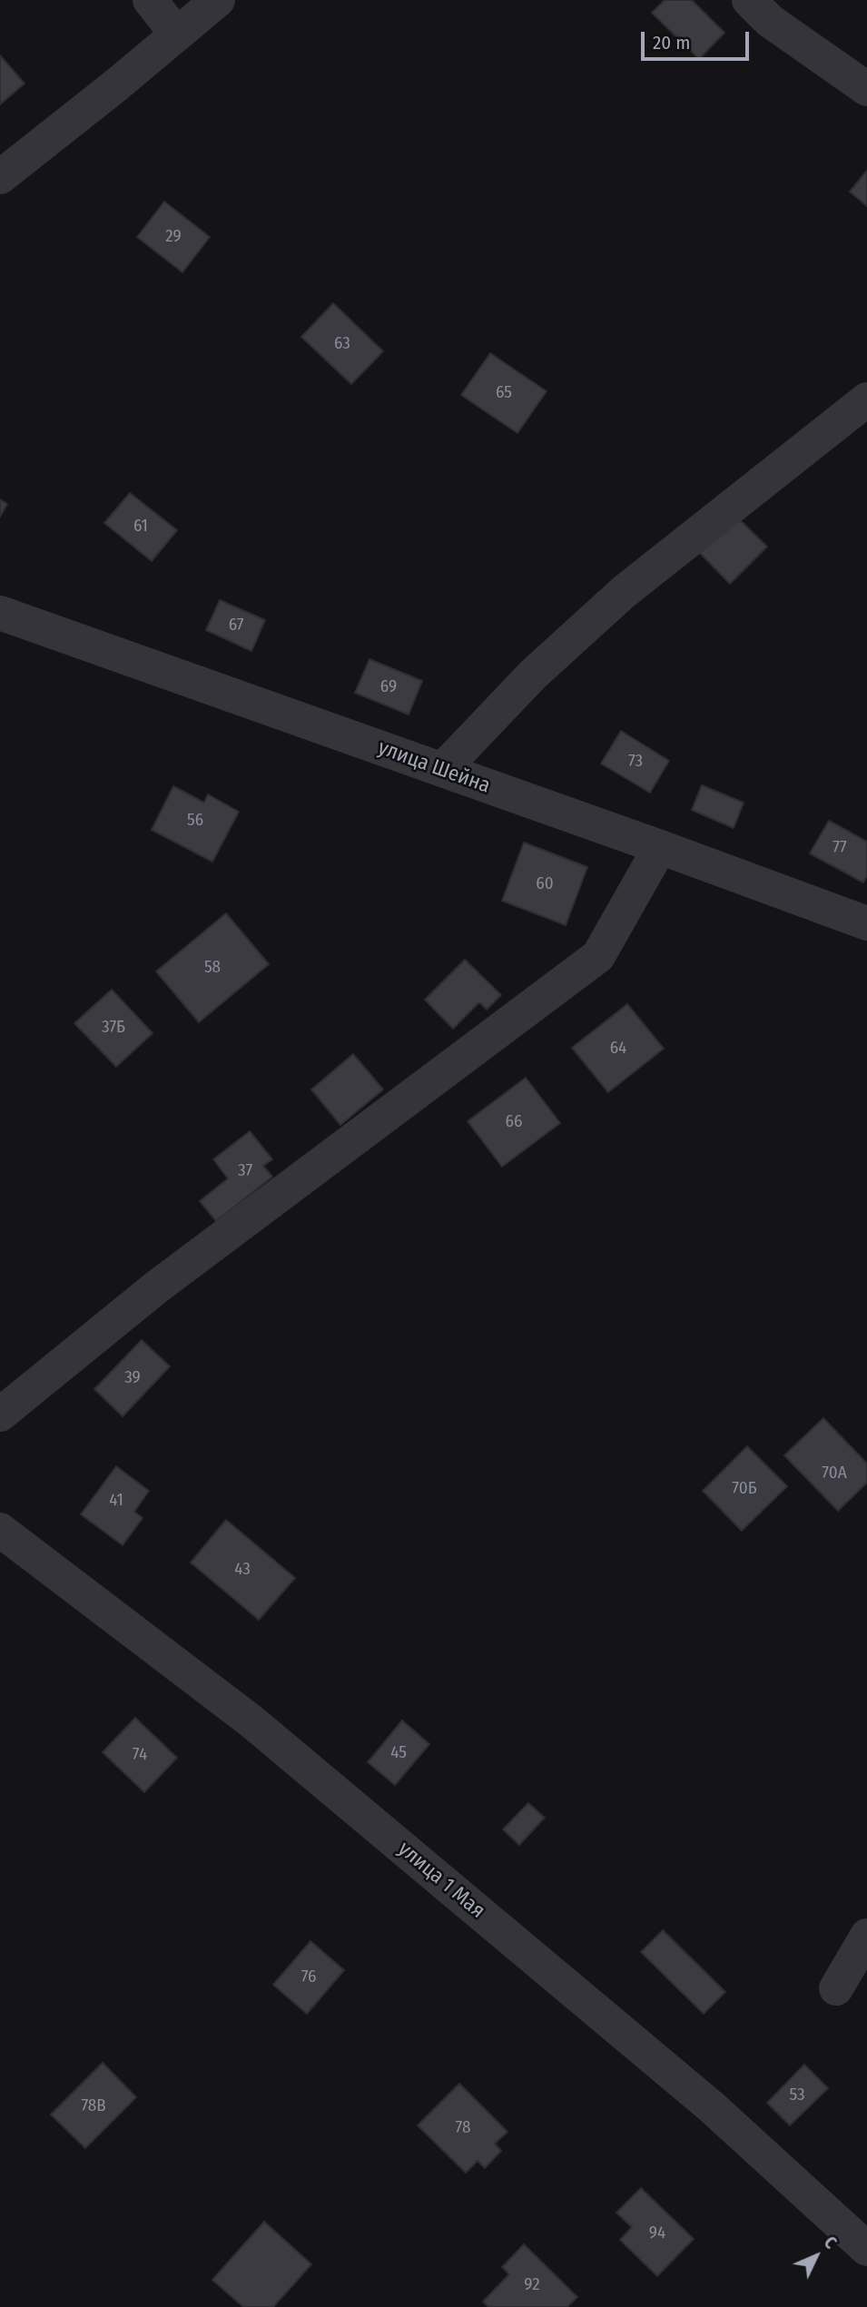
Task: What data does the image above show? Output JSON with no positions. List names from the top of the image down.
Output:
{
  "streets": {
    "street": ["улица Шейна", "улица 1 Мая"]
  },
  "house_numbers": [
    "29",
    "63",
    "65",
    "61",
    "67",
    "69",
    "73",
    "56",
    "77",
    "60",
    "58",
    "37Б",
    "64",
    "66",
    "37",
    "39",
    "70А",
    "70Б",
    "41",
    "43",
    "45",
    "74",
    "76",
    "53",
    "78В",
    "78",
    "94",
    "92"
  ],
  "scale_bar": "20 m",
  "north": "top right"
}
